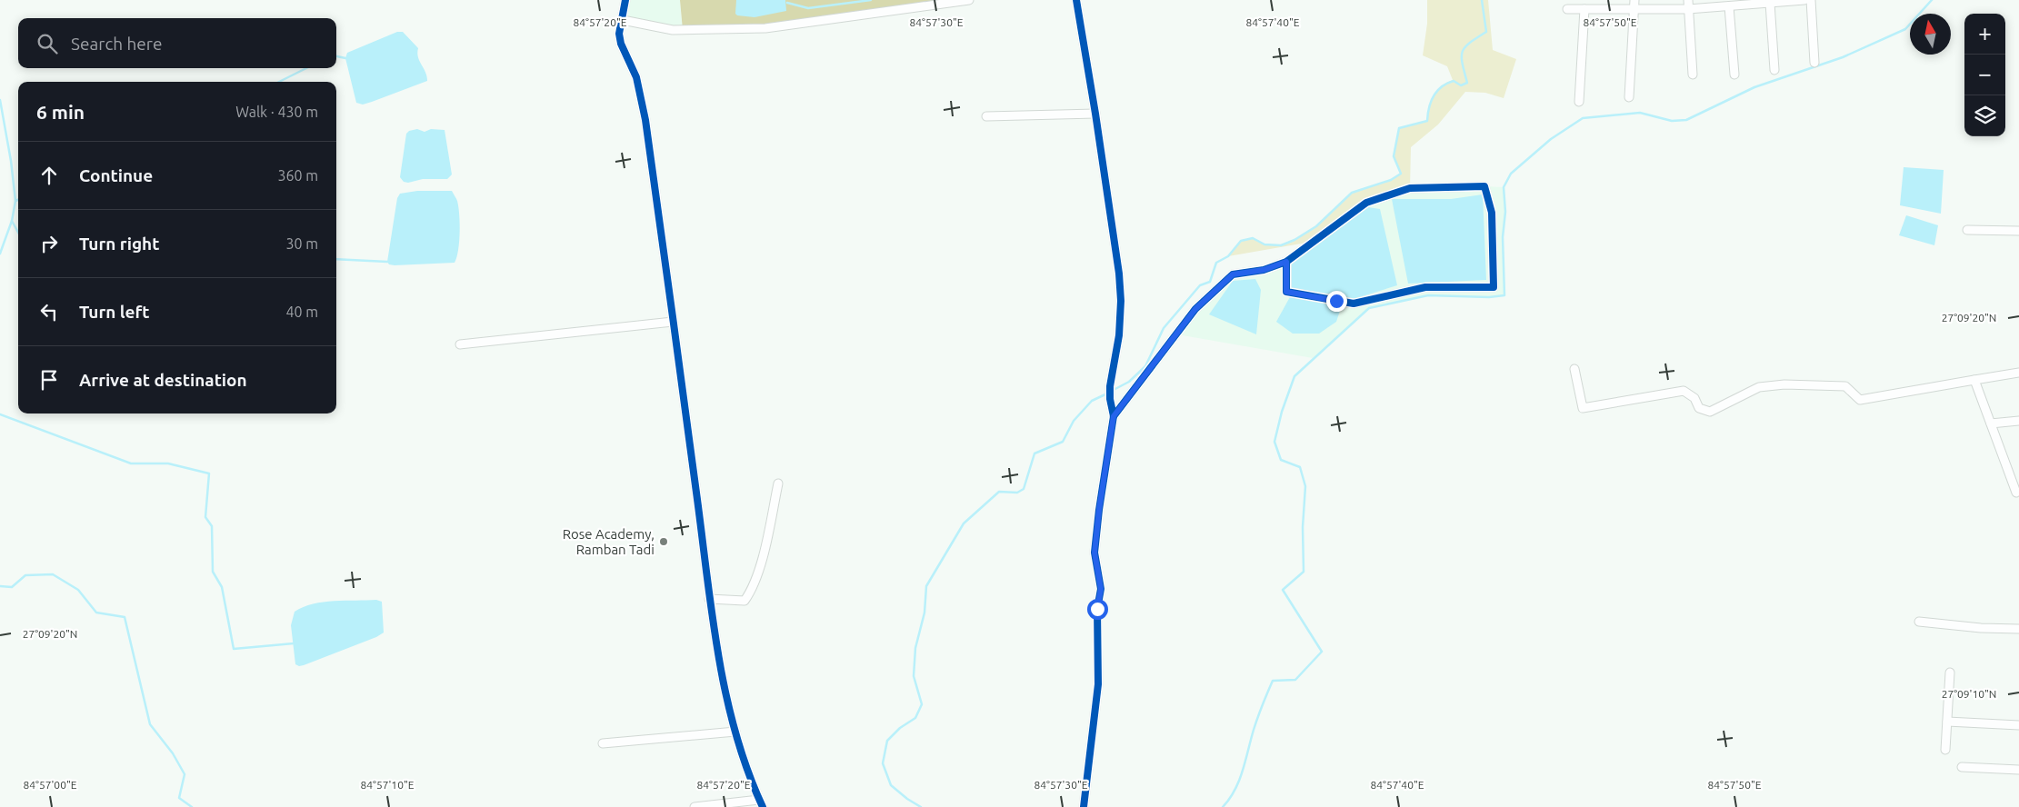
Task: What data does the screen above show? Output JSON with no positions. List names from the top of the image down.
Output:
{
  "places": ["Rose Academy, Ramban Tadi"],
  "north": "top",
  "page": {
    "map_buttons": ["+", "−"],
    "search": "Search here",
    "heading": ["6 min", "Walk · 430 m"],
    "list": [
      ["Continue", "360 m"],
      ["Turn right", "30 m"],
      ["Turn left", "40 m"],
      "Arrive at destination"
    ]
  },
  "coordinates": [
    "84°57'20\"E",
    "84°57'30\"E",
    "84°57'40\"E",
    "84°57'50\"E",
    "27°09'20\"N",
    "27°09'10\"N",
    "84°57'00\"E",
    "84°57'10\"E"
  ]
}
